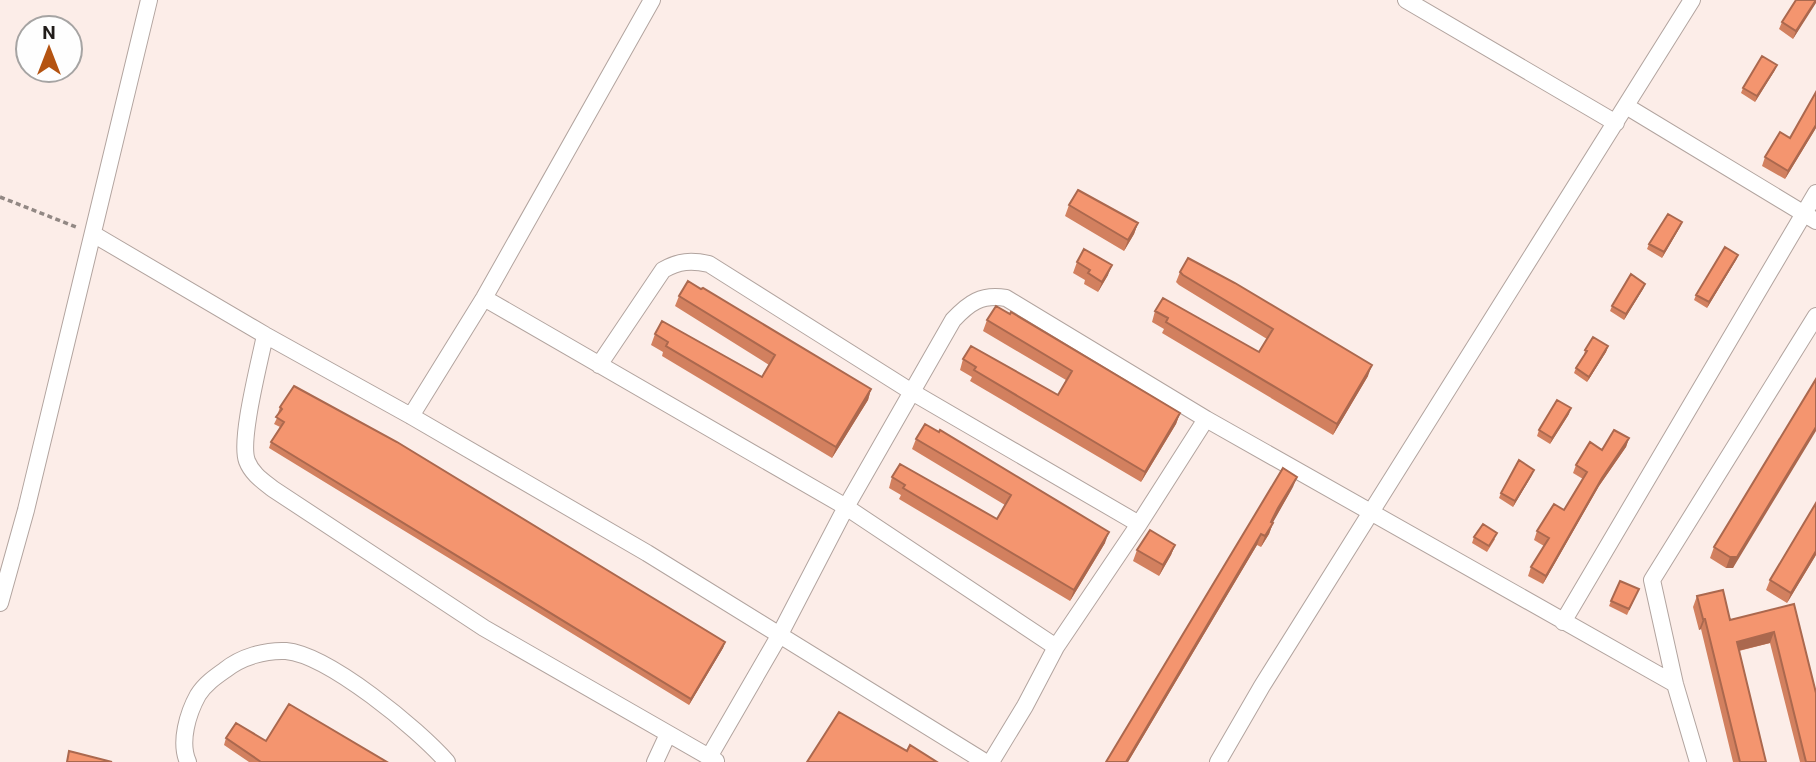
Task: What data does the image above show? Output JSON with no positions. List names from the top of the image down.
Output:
{
  "north": "top"
}
